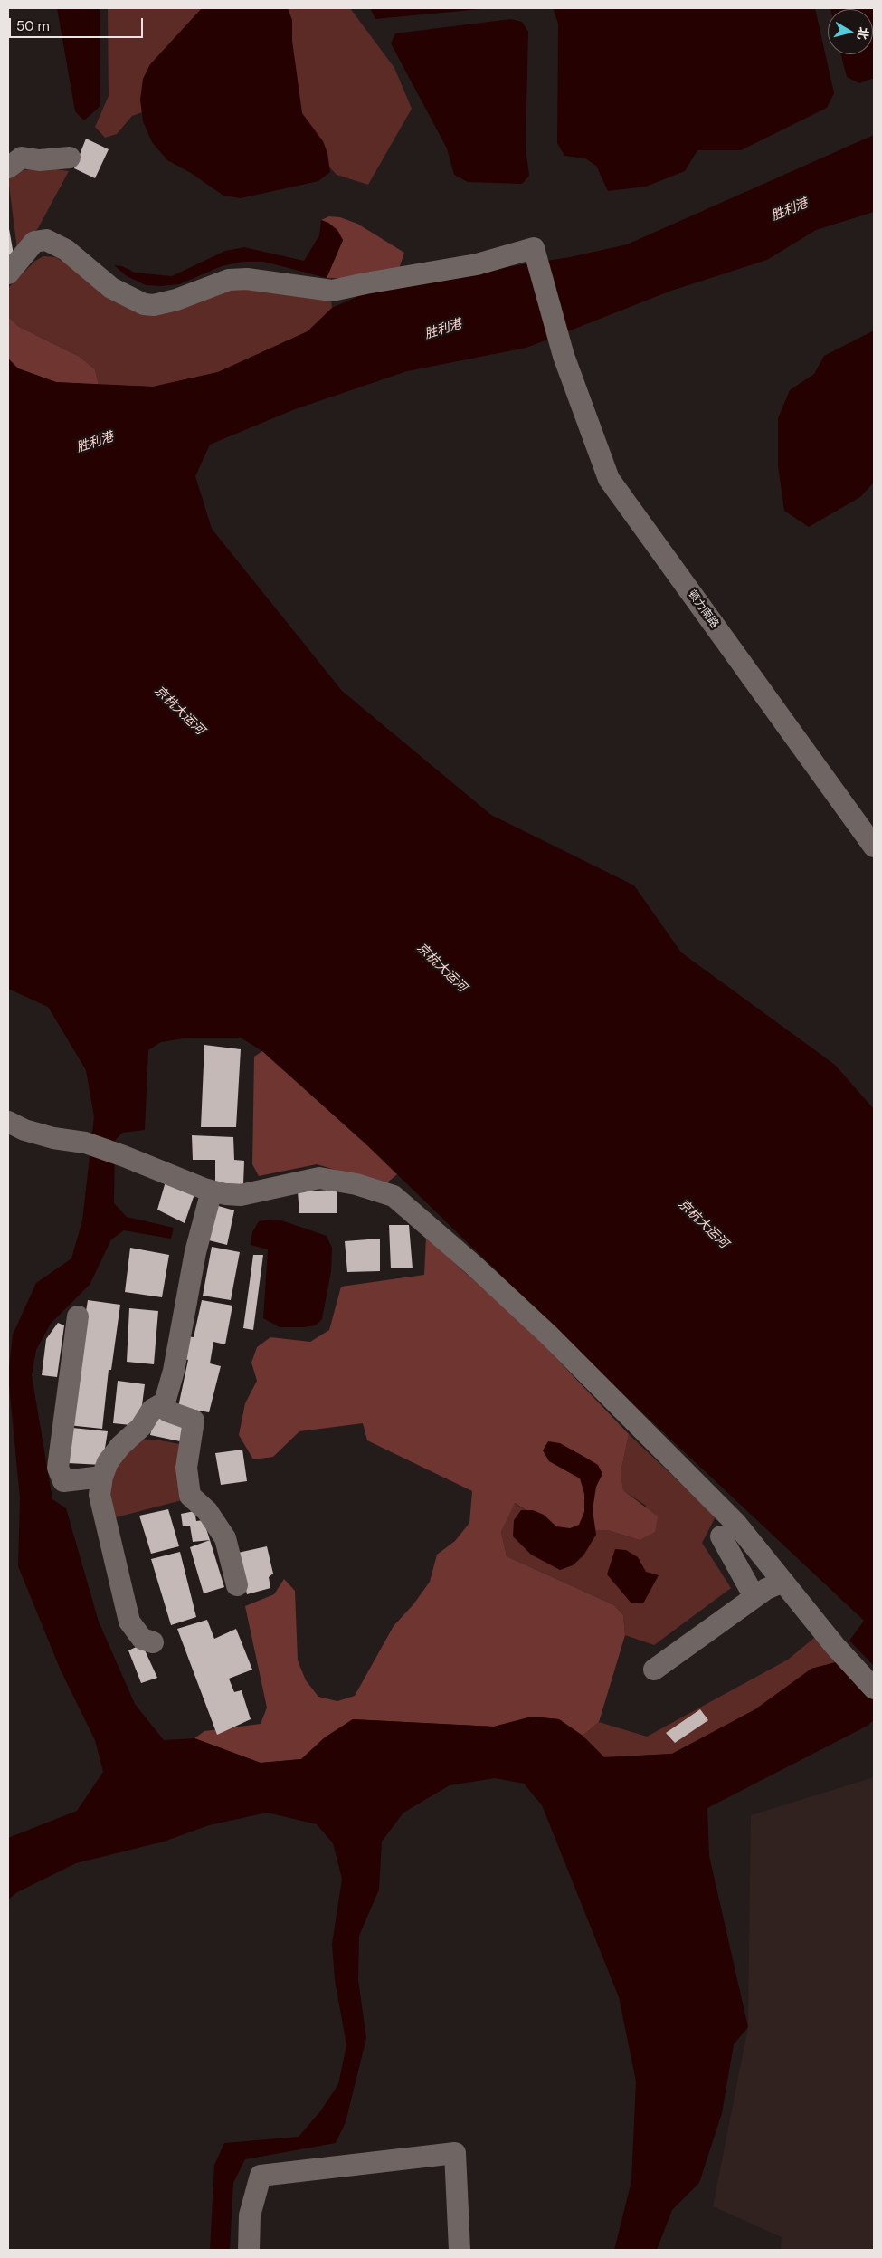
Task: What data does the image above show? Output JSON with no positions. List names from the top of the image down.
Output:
{
  "streets": {
    "street": ["顿力南路"]
  },
  "water": ["胜利港", "京杭大运河"],
  "scale_bar": "50 m",
  "north": "right"
}
